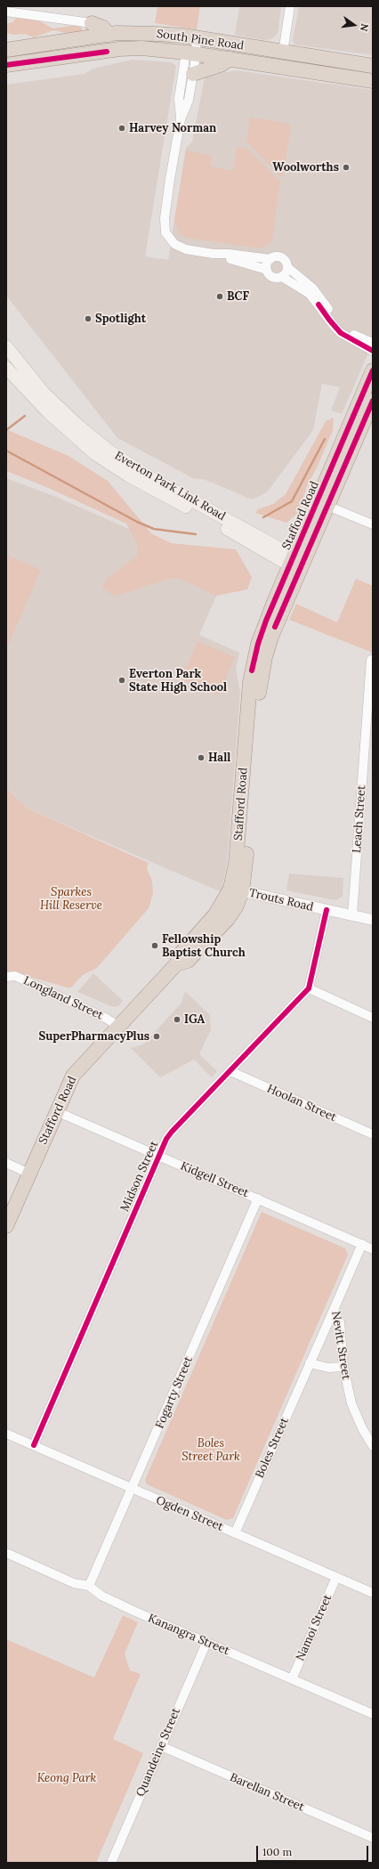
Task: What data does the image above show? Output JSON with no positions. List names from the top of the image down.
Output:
{
  "streets": {
    "highway": ["South Pine Road", "Stafford Road"],
    "main road": ["Everton Park Link Road"],
    "street": [
      "Leach Street",
      "Trouts Road",
      "Longland Street",
      "Hoolan Street",
      "Midson Street",
      "Kidgell Street",
      "Nevitt Street",
      "Fogarty Street",
      "Boles Street",
      "Ogden Street",
      "Namoi Street",
      "Kanangra Street",
      "Quandeine Street",
      "Barellan Street"
    ]
  },
  "crossings": [
    ["Everton Park Link Road", "Stafford Road"],
    ["Stafford Road", "Trouts Road"],
    ["Stafford Road", "Longland Street"],
    ["Stafford Road", "Kidgell Street"],
    ["Leach Street", "Trouts Road"],
    ["Hoolan Street", "Midson Street"],
    ["Midson Street", "Kidgell Street"],
    ["Midson Street", "Ogden Street"],
    ["Kidgell Street", "Nevitt Street"],
    ["Kidgell Street", "Fogarty Street"],
    ["Nevitt Street", "Boles Street"],
    ["Fogarty Street", "Ogden Street"],
    ["Fogarty Street", "Kanangra Street"],
    ["Boles Street", "Ogden Street"],
    ["Ogden Street", "Namoi Street"],
    ["Namoi Street", "Kanangra Street"],
    ["Kanangra Street", "Quandeine Street"],
    ["Quandeine Street", "Barellan Street"]
  ],
  "parks": ["Sparkes Hill Reserve", "Boles Street Park", "Keong Park"],
  "places": [
    "Harvey Norman",
    "Woolworths",
    "BCF",
    "Spotlight",
    "Everton Park State High School",
    "Hall",
    "Fellowship Baptist Church",
    "IGA",
    "SuperPharmacyPlus"
  ],
  "scale_bar": "100 m",
  "north": "right"
}
